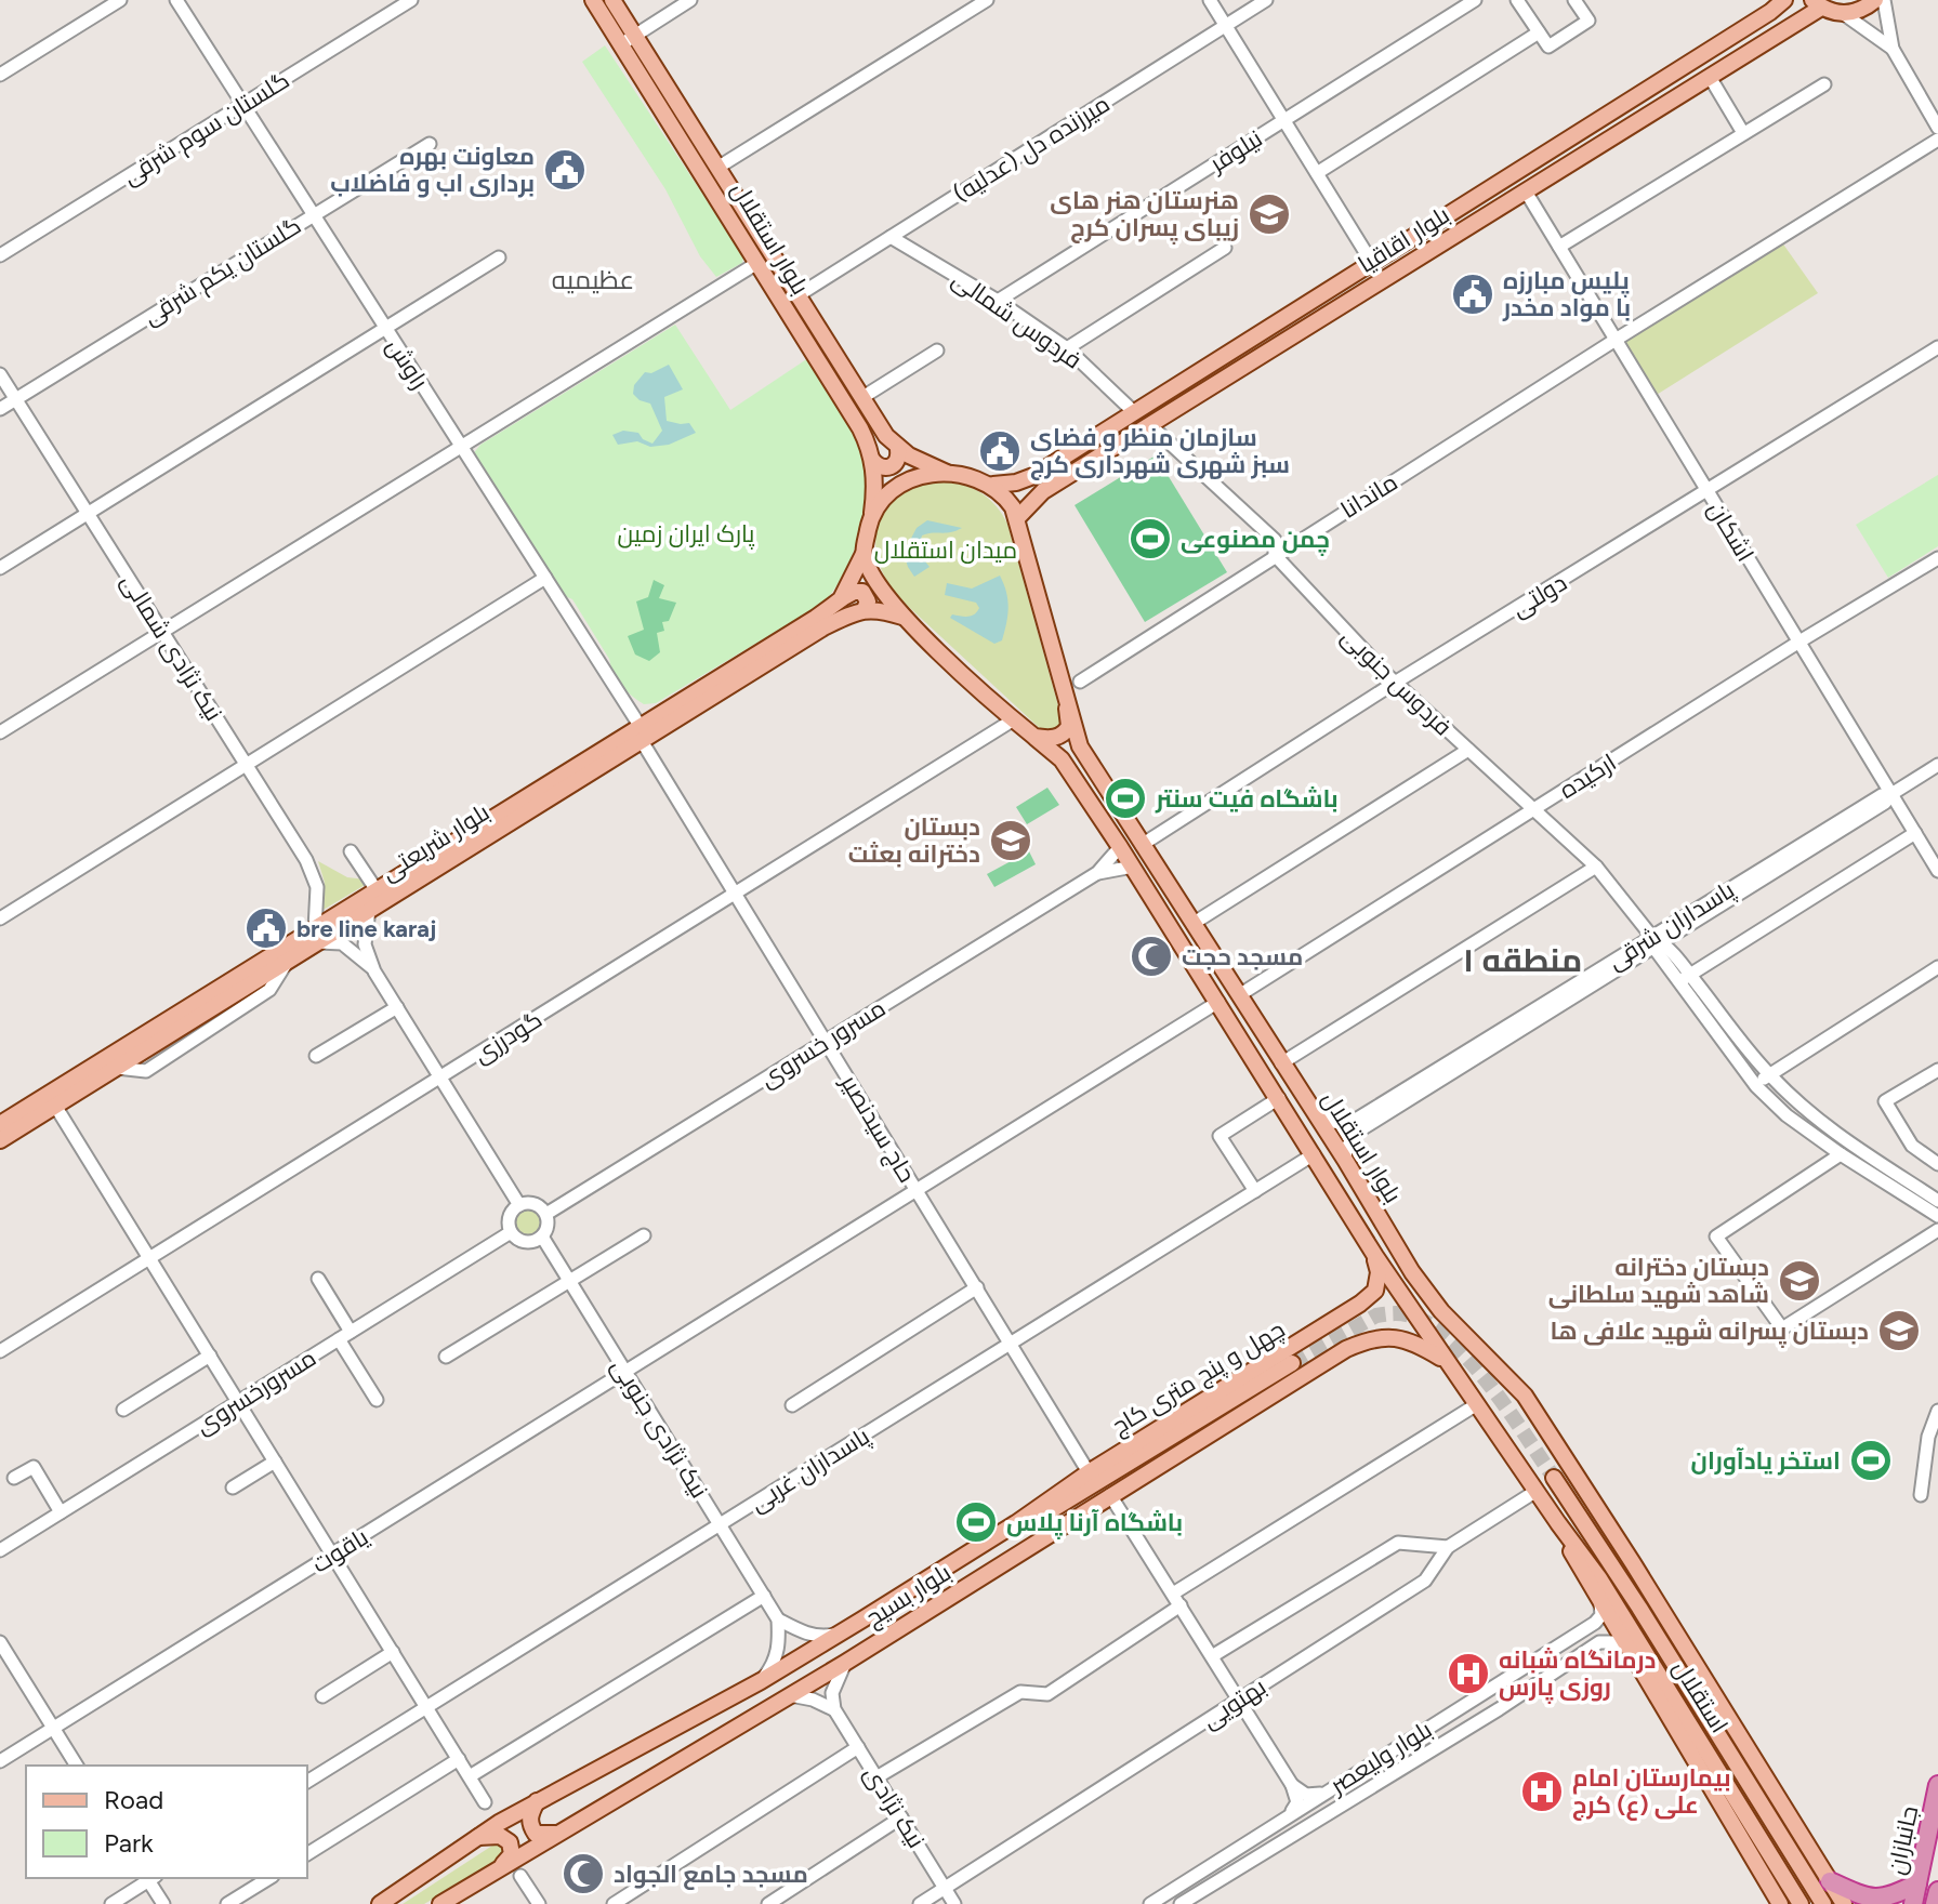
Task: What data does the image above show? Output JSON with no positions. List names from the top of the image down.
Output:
{
  "streets": {
    "highway": ["جانبازان"],
    "main road": [
      "بلوار استقلال",
      "بلوار اقاقیا",
      "بلوار شریعتی",
      "چهل و پنج متری کاج",
      "بلوار بسیج",
      "استقلال"
    ],
    "street": [
      "گلستان سوم شرقی",
      "میرزنده دل (عدلیه)",
      "نیلوفر",
      "گلستان یکم شرقی",
      "فردوس شمالی",
      "راوش",
      "ماندانا",
      "اشکان",
      "دولتی",
      "نیک نژادی شمالی",
      "فردوس جنوبی",
      "ارکیده",
      "پاسداران شرقی",
      "گودرزی",
      "مسرور خسروی",
      "حاج سیدنصیر",
      "مسرورخسروی",
      "نیک نژادی جنوبی",
      "پاسداران غربی",
      "یاقوت",
      "بهتویی",
      "بلوار ولیعصر",
      "نیک نژادی"
    ]
  },
  "crossings": [
    ["گلستان سوم شرقی", "راوش"],
    ["میرزنده دل (عدلیه)", "بلوار استقلال"],
    ["میرزنده دل (عدلیه)", "فردوس شمالی"],
    ["نیلوفر", "فردوس شمالی"],
    ["بلوار استقلال", "دولتی"],
    ["بلوار استقلال", "ارکیده"],
    ["بلوار استقلال", "چهل و پنج متری کاج"],
    ["بلوار استقلال", "پاسداران غربی"],
    ["بلوار استقلال", "یاقوت"],
    ["بلوار استقلال", "بلوار بسیج"],
    ["بلوار استقلال", "استقلال"],
    ["بلوار استقلال", "بهتویی"],
    ["بلوار اقاقیا", "فردوس شمالی"],
    ["بلوار اقاقیا", "اشکان"],
    ["بلوار اقاقیا", "فردوس جنوبی"],
    ["گلستان یکم شرقی", "راوش"],
    ["گلستان یکم شرقی", "نیک نژادی شمالی"],
    ["راوش", "بلوار شریعتی"],
    ["راوش", "حاج سیدنصیر"],
    ["ماندانا", "اشکان"],
    ["ماندانا", "فردوس جنوبی"],
    ["اشکان", "دولتی"],
    ["اشکان", "ارکیده"],
    ["اشکان", "پاسداران شرقی"],
    ["دولتی", "فردوس جنوبی"],
    ["نیک نژادی شمالی", "بلوار شریعتی"],
    ["فردوس جنوبی", "ارکیده"],
    ["فردوس جنوبی", "پاسداران شرقی"],
    ["بلوار شریعتی", "حاج سیدنصیر"],
    ["گودرزی", "حاج سیدنصیر"],
    ["مسرور خسروی", "حاج سیدنصیر"],
    ["مسرور خسروی", "مسرورخسروی"],
    ["مسرور خسروی", "نیک نژادی جنوبی"],
    ["حاج سیدنصیر", "چهل و پنج متری کاج"],
    ["حاج سیدنصیر", "پاسداران غربی"],
    ["حاج سیدنصیر", "یاقوت"],
    ["چهل و پنج متری کاج", "بلوار بسیج"],
    ["مسرورخسروی", "نیک نژادی جنوبی"],
    ["نیک نژادی جنوبی", "پاسداران غربی"],
    ["نیک نژادی جنوبی", "یاقوت"],
    ["بهتویی", "نیک نژادی"]
  ],
  "districts": ["عظیمیه", "منطقه ۱"],
  "parks": ["پارک ایران زمین", "میدان استقلال"],
  "places": {
    "public building": [
      "معاونت بهره برداری اب و فاضلاب",
      "پلیس مبارزه با مواد مخدر",
      "سازمان منظر و فضای سبز شهری شهرداری کرج",
      "bre line karaj"
    ],
    "school or university": [
      "هنرستان هنر های زیبای پسران کرج",
      "دبستان دخترانه بعثت",
      "دبستان دخترانه شاهد شهید سلطانی",
      "دبستان پسرانه شهید علافی ها"
    ],
    "sports": [
      "چمن مصنوعی",
      "باشگاه فیت سنتر",
      "استخر یادآوران",
      "باشگاه آرنا پلاس"
    ],
    "mosque": ["مسجد حجت", "مسجد جامع الجواد"],
    "hospital": ["درمانگاه شبانه روزی پارس", "بیمارستان امام علی (ع) کرج"]
  },
  "legend": ["Road", "Park"]
}
